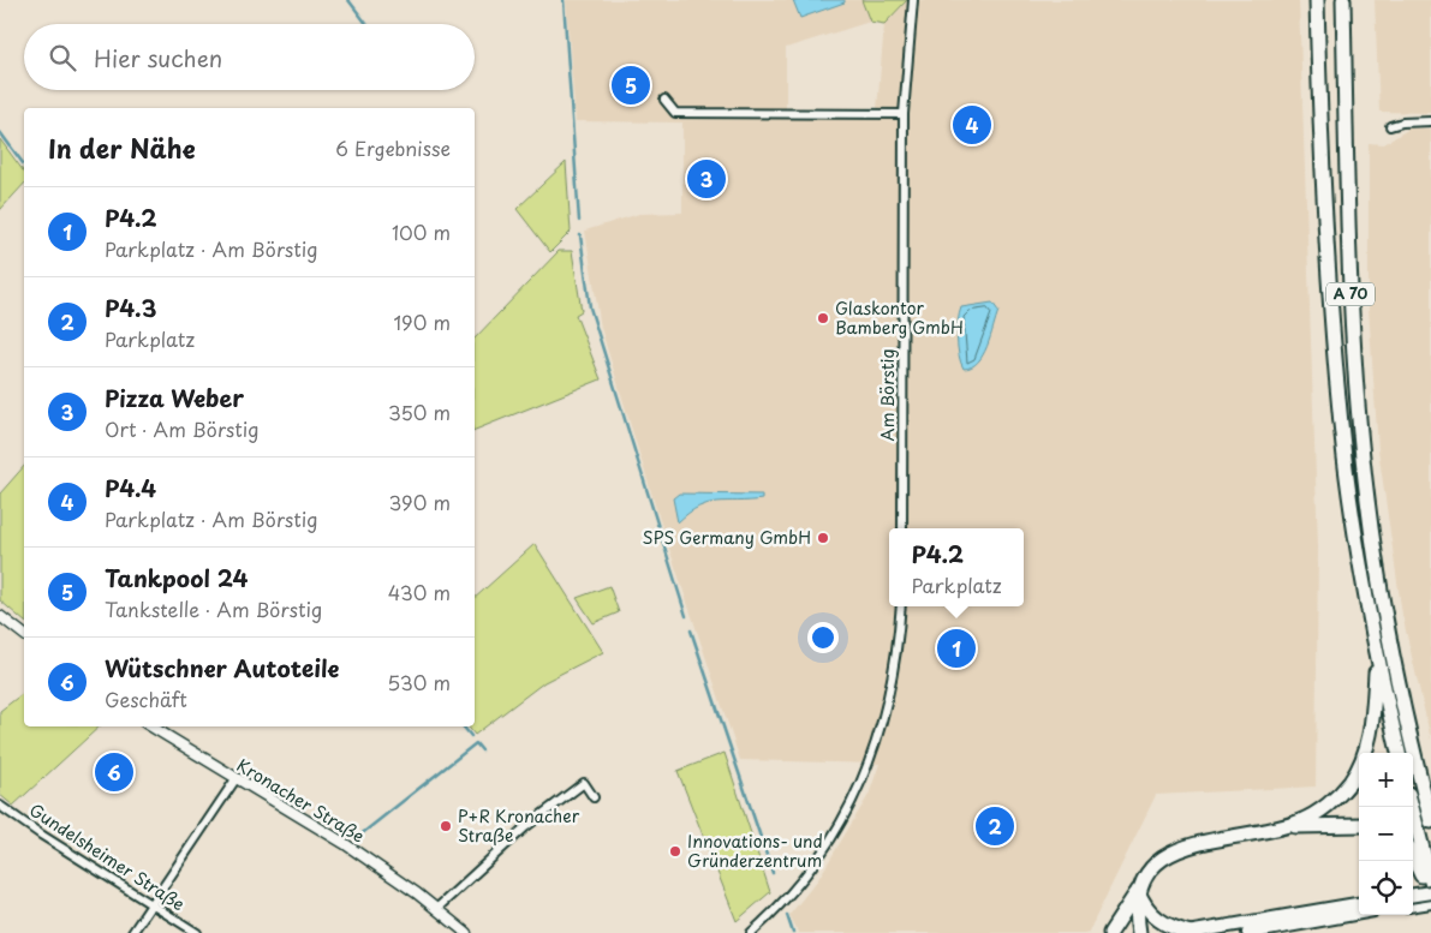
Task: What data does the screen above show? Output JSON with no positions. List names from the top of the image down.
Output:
{
  "streets": {
    "highway": ["A 70"],
    "street": ["Am Börstig", "Kronacher Straße", "Gundelsheimer Straße"]
  },
  "places": [
    "Glaskontor Bamberg GmbH",
    "SPS Germany GmbH",
    "P+R Kronacher Straße",
    "Innovations- und Gründerzentrum"
  ],
  "page": {
    "search": "Hier suchen",
    "pins": [
      "5",
      "4",
      "3",
      "1",
      "6",
      "2"
    ],
    "heading": ["In der Nähe", "6 Ergebnisse"],
    "list": [
      {
        "mark": "1",
        "name": "P4.2",
        "note": "Parkplatz · Am Börstig",
        "value": "100 m"
      },
      {
        "mark": "2",
        "name": "P4.3",
        "note": "Parkplatz",
        "value": "190 m"
      },
      {
        "mark": "3",
        "name": "Pizza Weber",
        "note": "Ort · Am Börstig",
        "value": "350 m"
      },
      {
        "mark": "4",
        "name": "P4.4",
        "note": "Parkplatz · Am Börstig",
        "value": "390 m"
      },
      {
        "mark": "5",
        "name": "Tankpool 24",
        "note": "Tankstelle · Am Börstig",
        "value": "430 m"
      },
      {
        "mark": "6",
        "name": "Wütschner Autoteile",
        "note": "Geschäft",
        "value": "530 m"
      }
    ],
    "popup": ["P4.2", "Parkplatz"],
    "map_buttons": ["+", "−"]
  }
}
